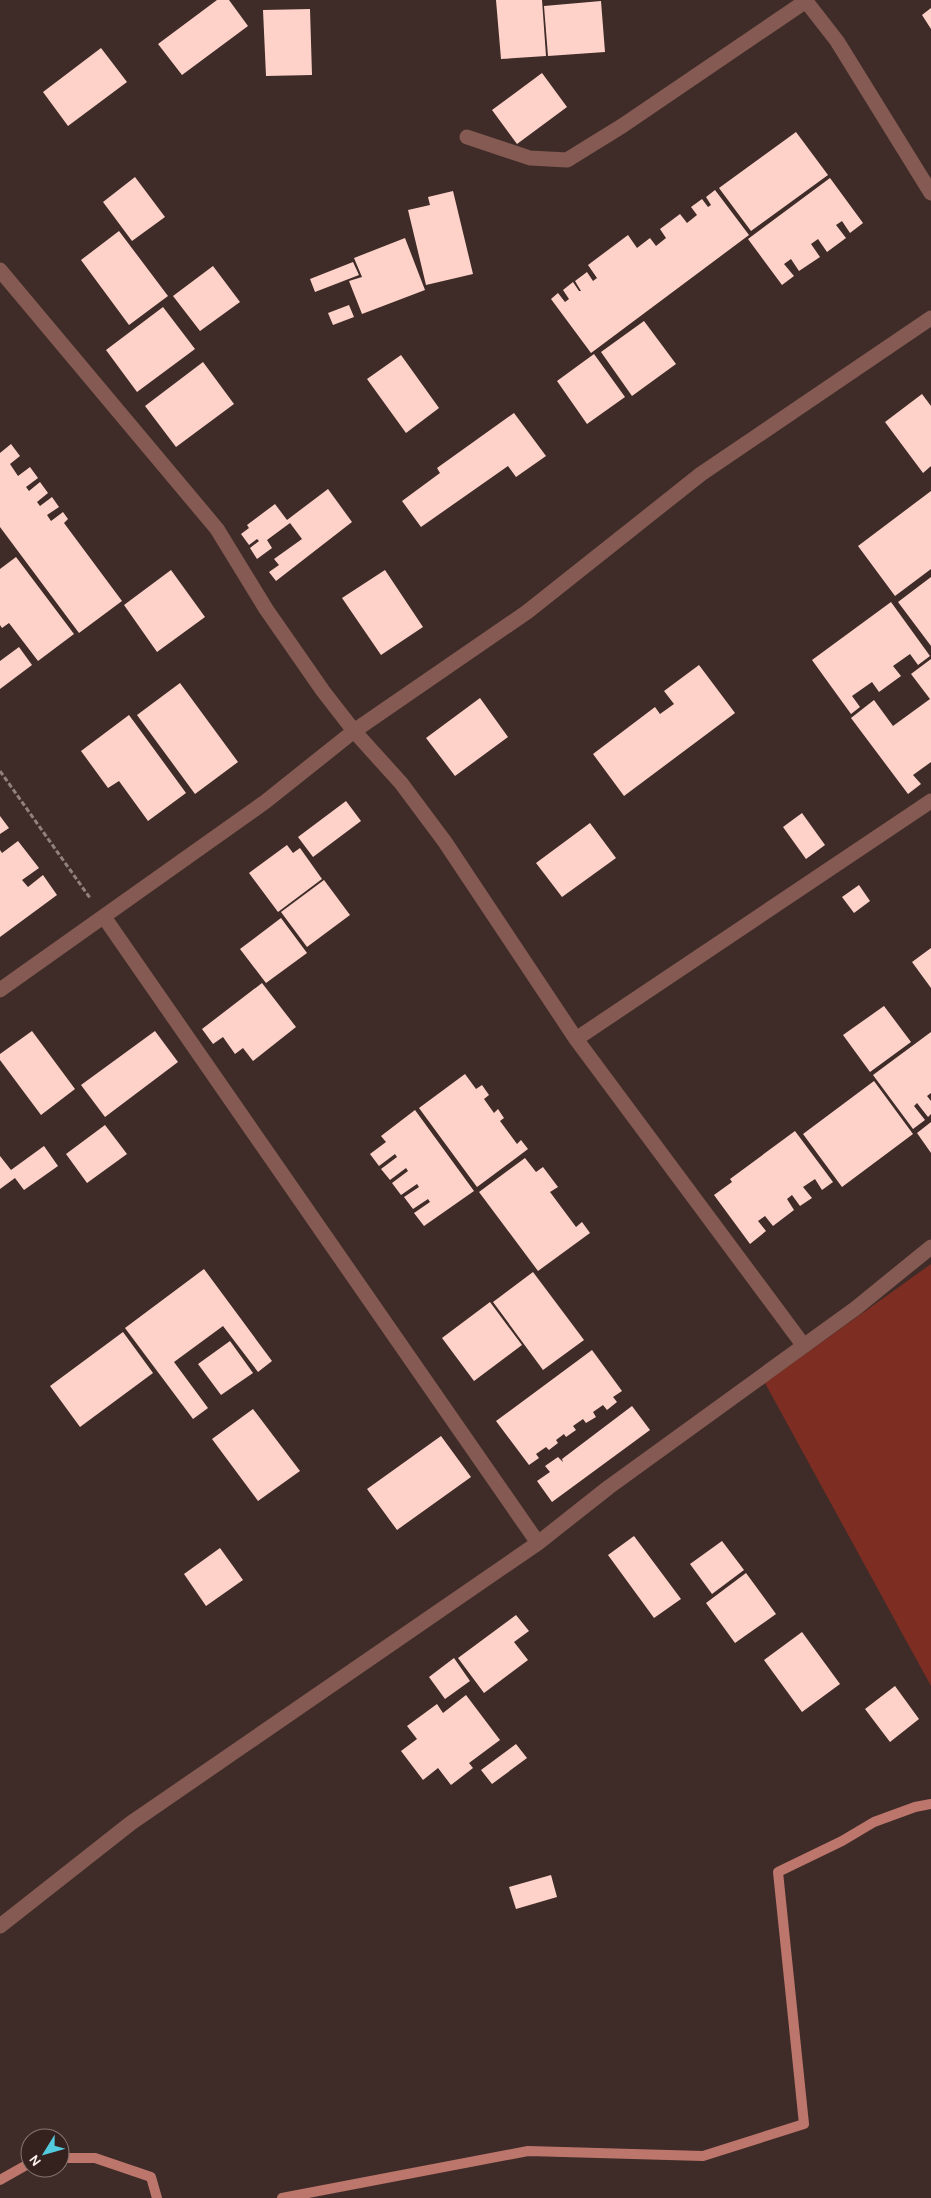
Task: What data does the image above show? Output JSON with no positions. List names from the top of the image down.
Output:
{
  "north": "bottom left"
}
